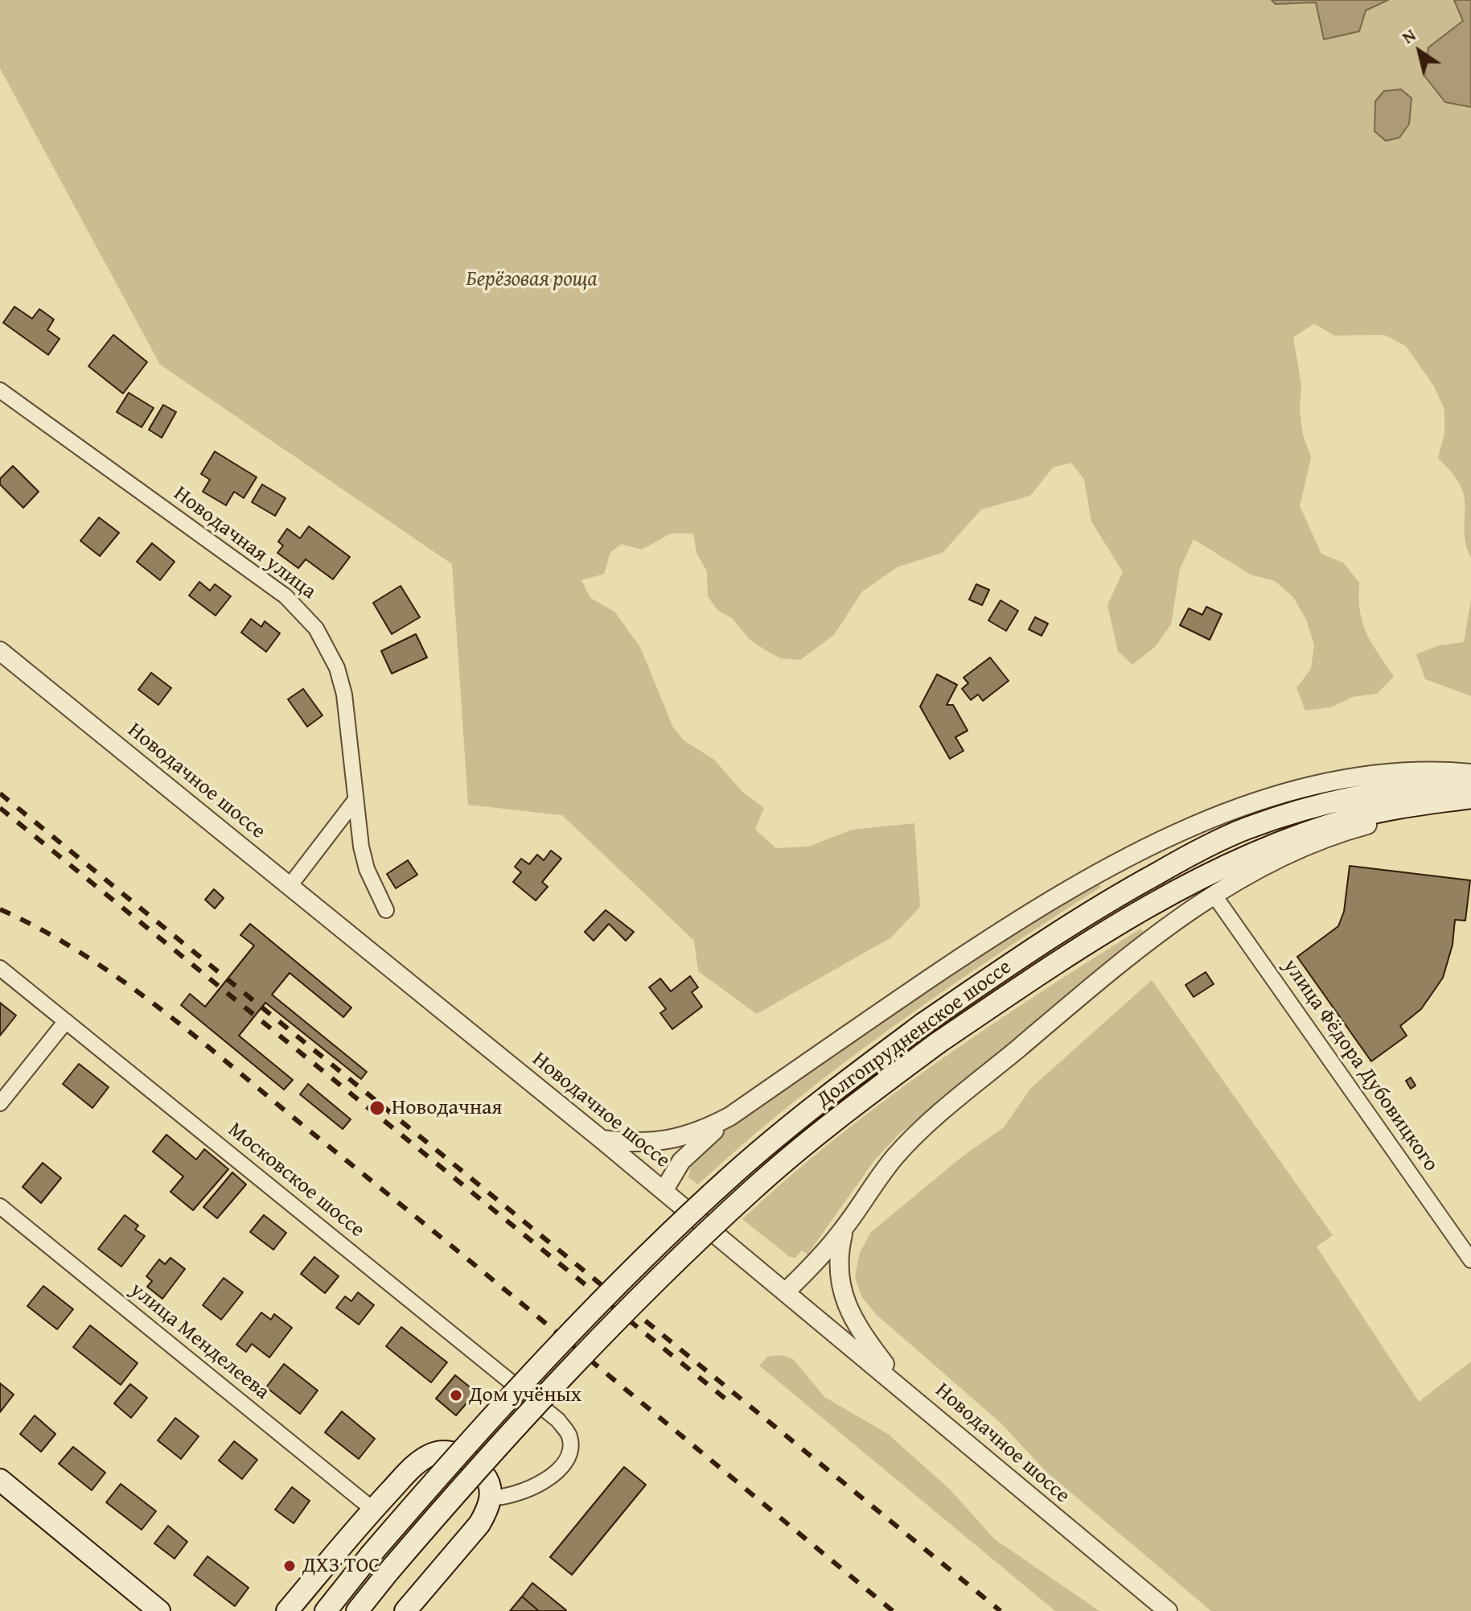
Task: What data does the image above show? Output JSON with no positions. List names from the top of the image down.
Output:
{
  "streets": {
    "main road": ["Долгопрудненское шоссе"],
    "street": [
      "Новодачная улица",
      "Новодачное шоссе",
      "улица Фёдора Дубовицкого",
      "Московское шоссе",
      "улица Менделеева"
    ]
  },
  "parks": ["Берёзовая роща"],
  "places": ["Новодачная", "Дом учёных", "ДХЗ ТОС"],
  "north": "top left"
}
